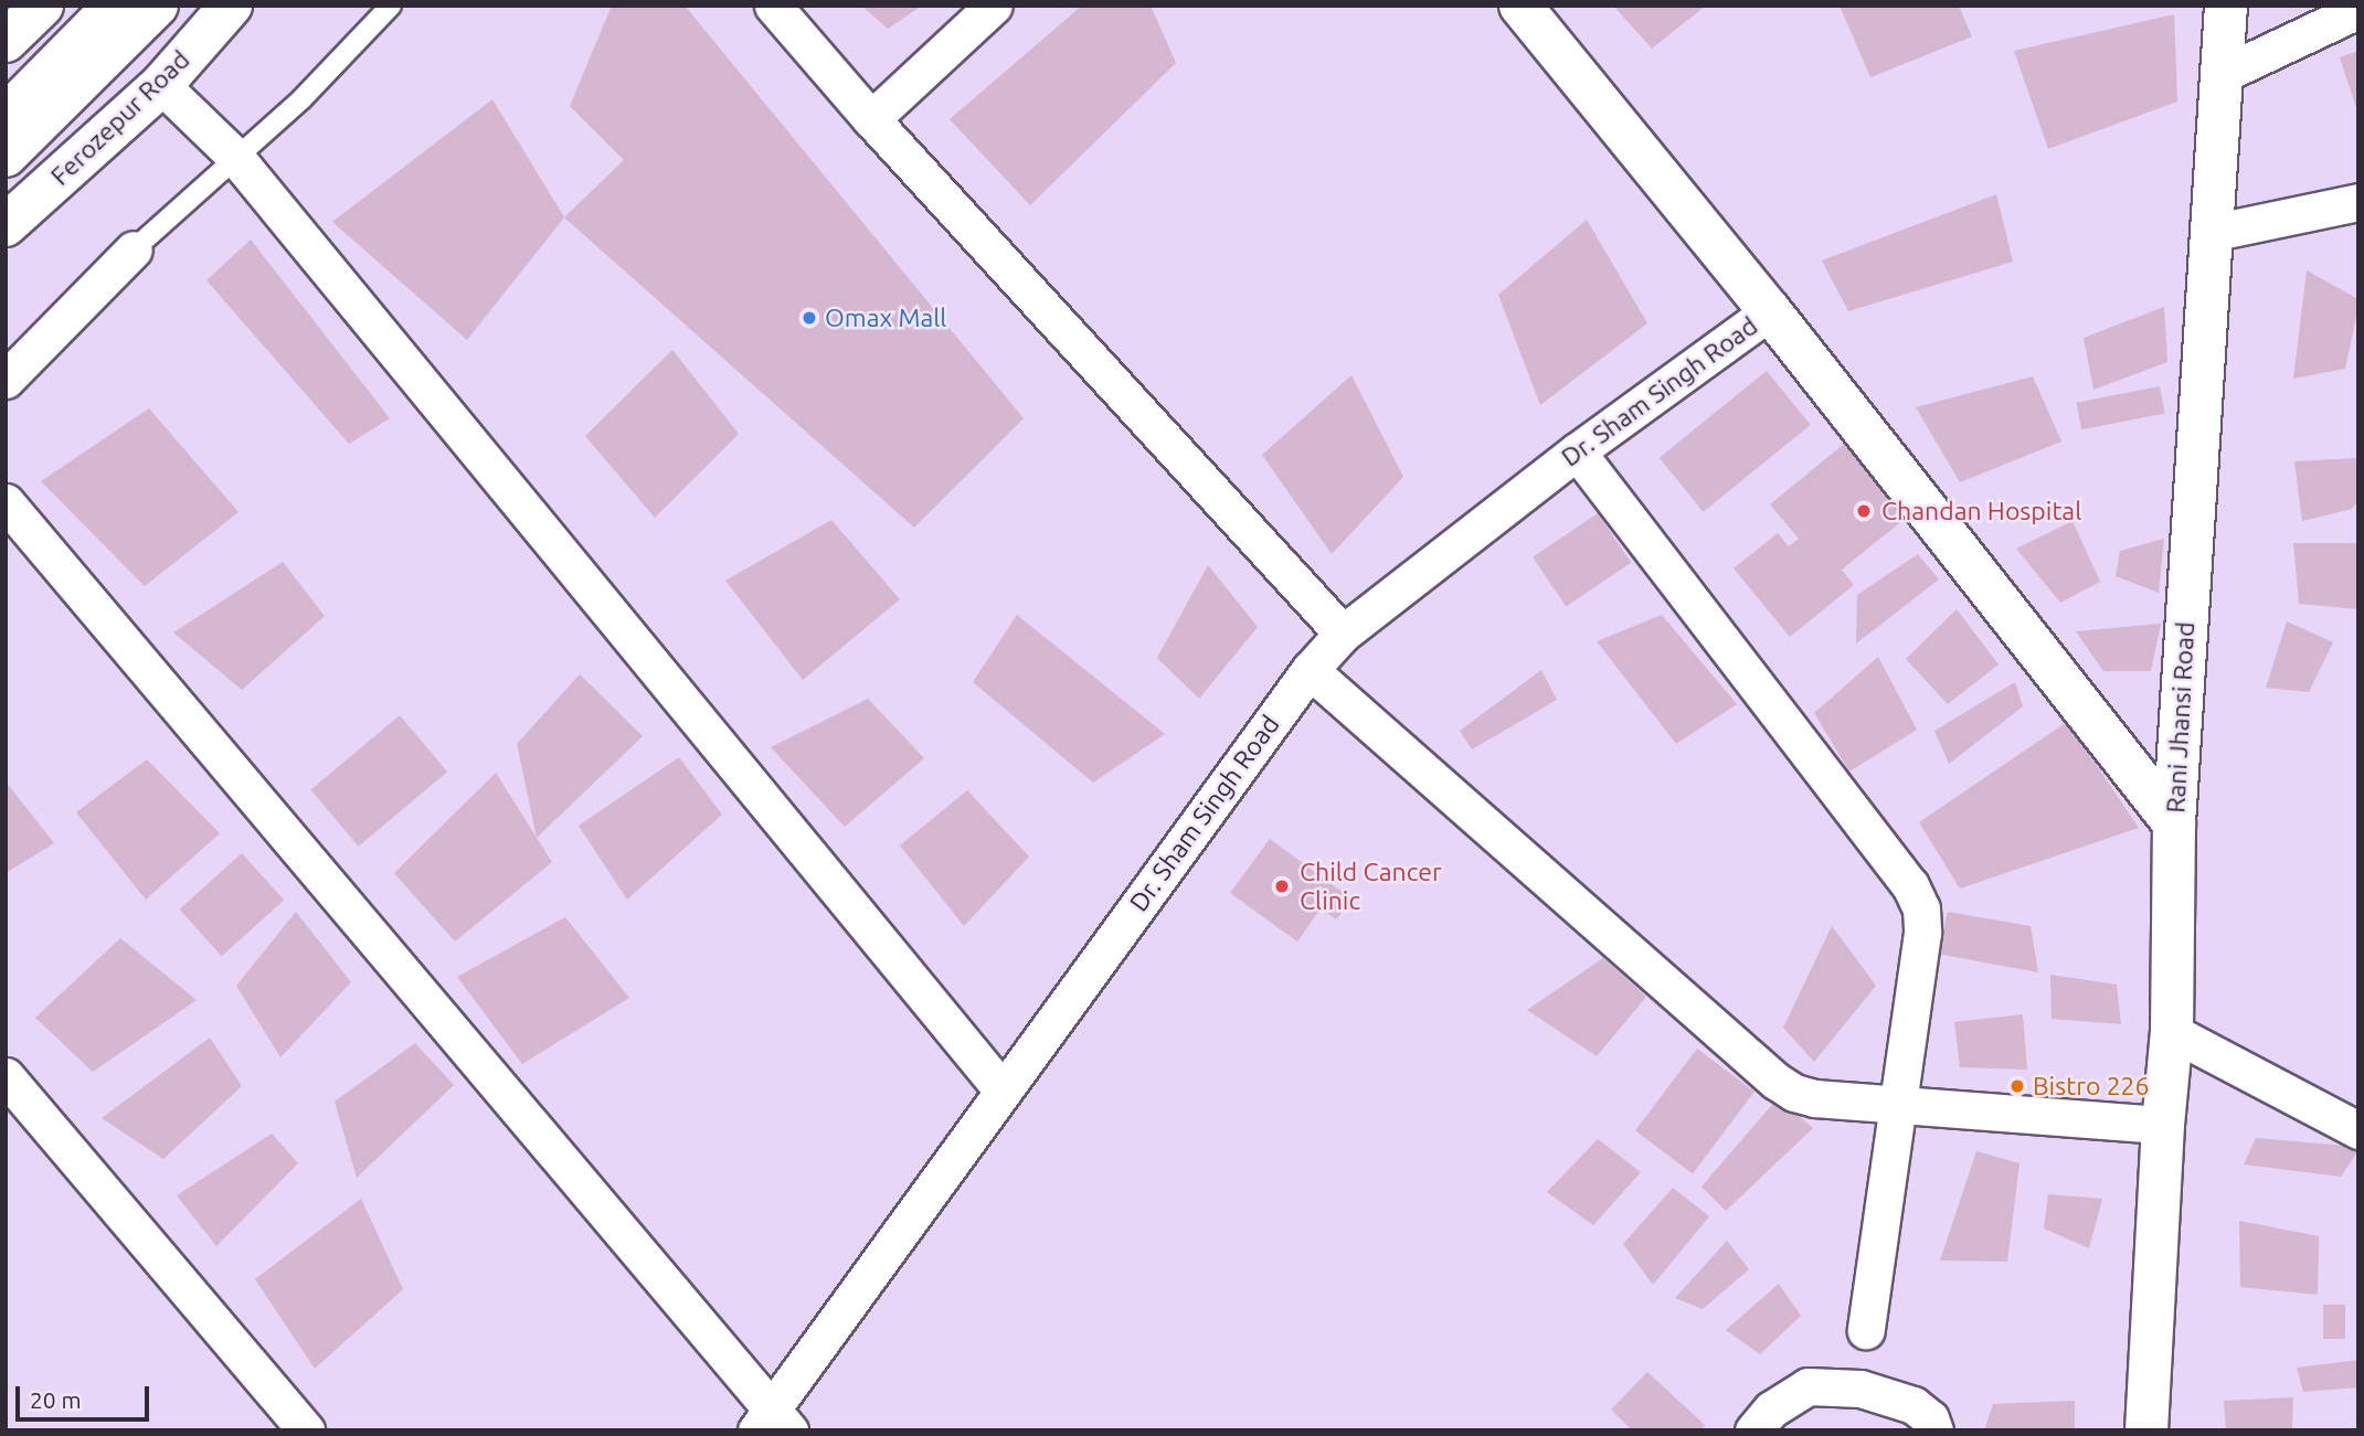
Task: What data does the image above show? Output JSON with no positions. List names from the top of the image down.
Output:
{
  "streets": {
    "street": ["Ferozepur Road", "Dr. Sham Singh Road", "Rani Jhansi Road"]
  },
  "places": [
    "Omax Mall",
    "Chandan Hospital",
    "Child Cancer Clinic",
    "Bistro 226"
  ],
  "scale_bar": "20 m"
}
